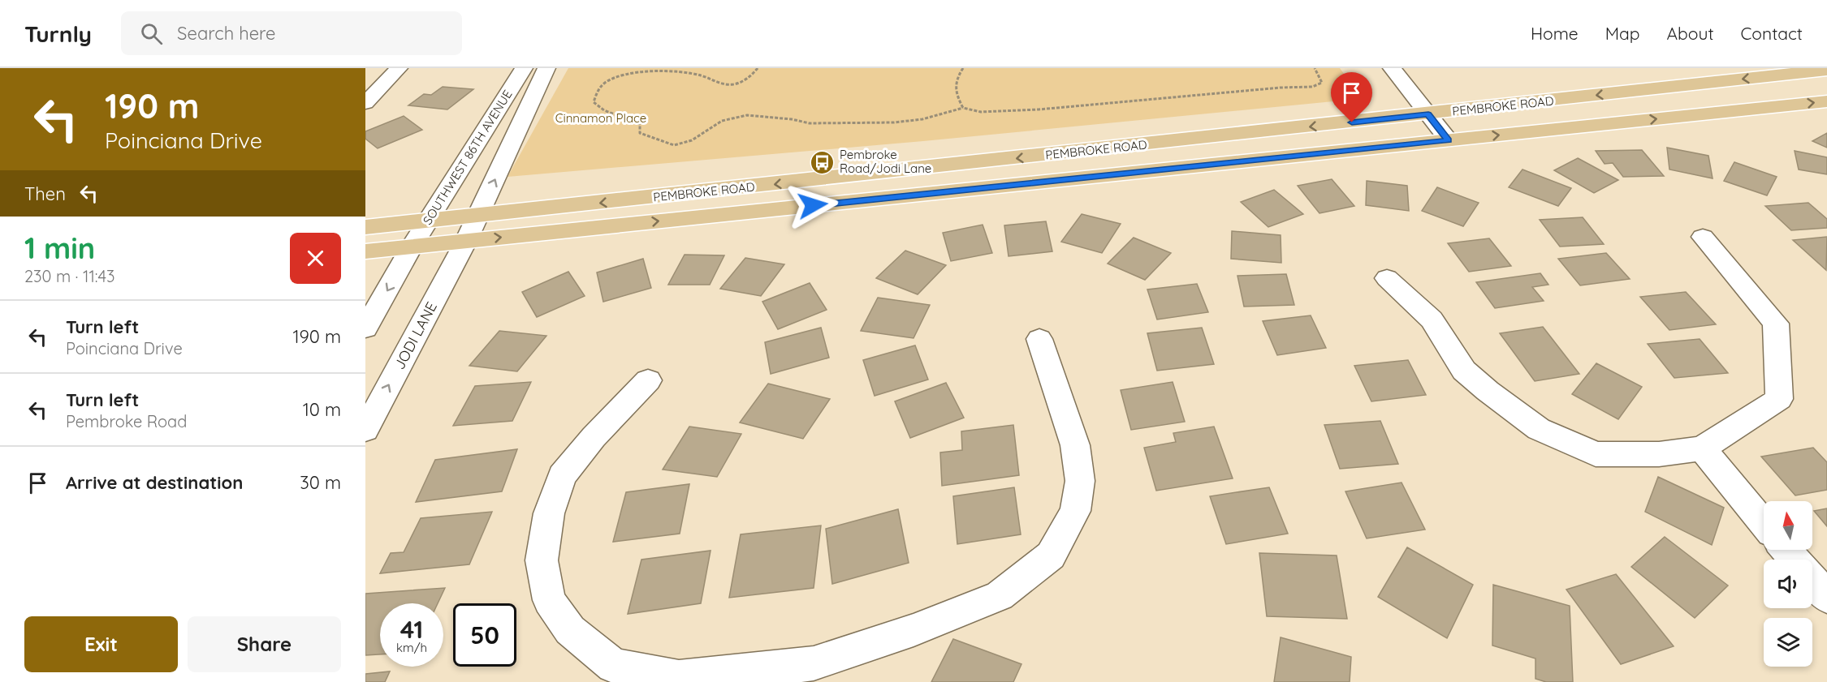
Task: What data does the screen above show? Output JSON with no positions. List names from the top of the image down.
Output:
{
  "streets": {
    "main road": ["PEMBROKE ROAD"],
    "street": ["SOUTHWEST 86TH AVENUE", "JODI LANE"]
  },
  "crossings": [
    ["PEMBROKE ROAD", "SOUTHWEST 86TH AVENUE"],
    ["PEMBROKE ROAD", "JODI LANE"],
    ["SOUTHWEST 86TH AVENUE", "JODI LANE"]
  ],
  "parks": ["Cinnamon Place"],
  "places": {
    "bus stop": ["Pembroke Road/Jodi Lane"]
  },
  "north": "top",
  "page": {
    "header": "Turnly",
    "search": "Search here",
    "nav": [
      "Home",
      "Map",
      "About",
      "Contact"
    ],
    "turn": ["190 m", "Poinciana Drive"],
    "then": "Then",
    "heading": ["1 min", "230 m · 11:43"],
    "list": [
      {
        "name": "Turn left",
        "note": "Poinciana Drive",
        "value": "190 m"
      },
      {
        "name": "Turn left",
        "note": "Pembroke Road",
        "value": "10 m"
      },
      {
        "name": "Arrive at destination",
        "value": "30 m"
      }
    ],
    "speed": "41 km/h",
    "limit": "50",
    "buttons": ["Exit", "Share"]
  }
}
